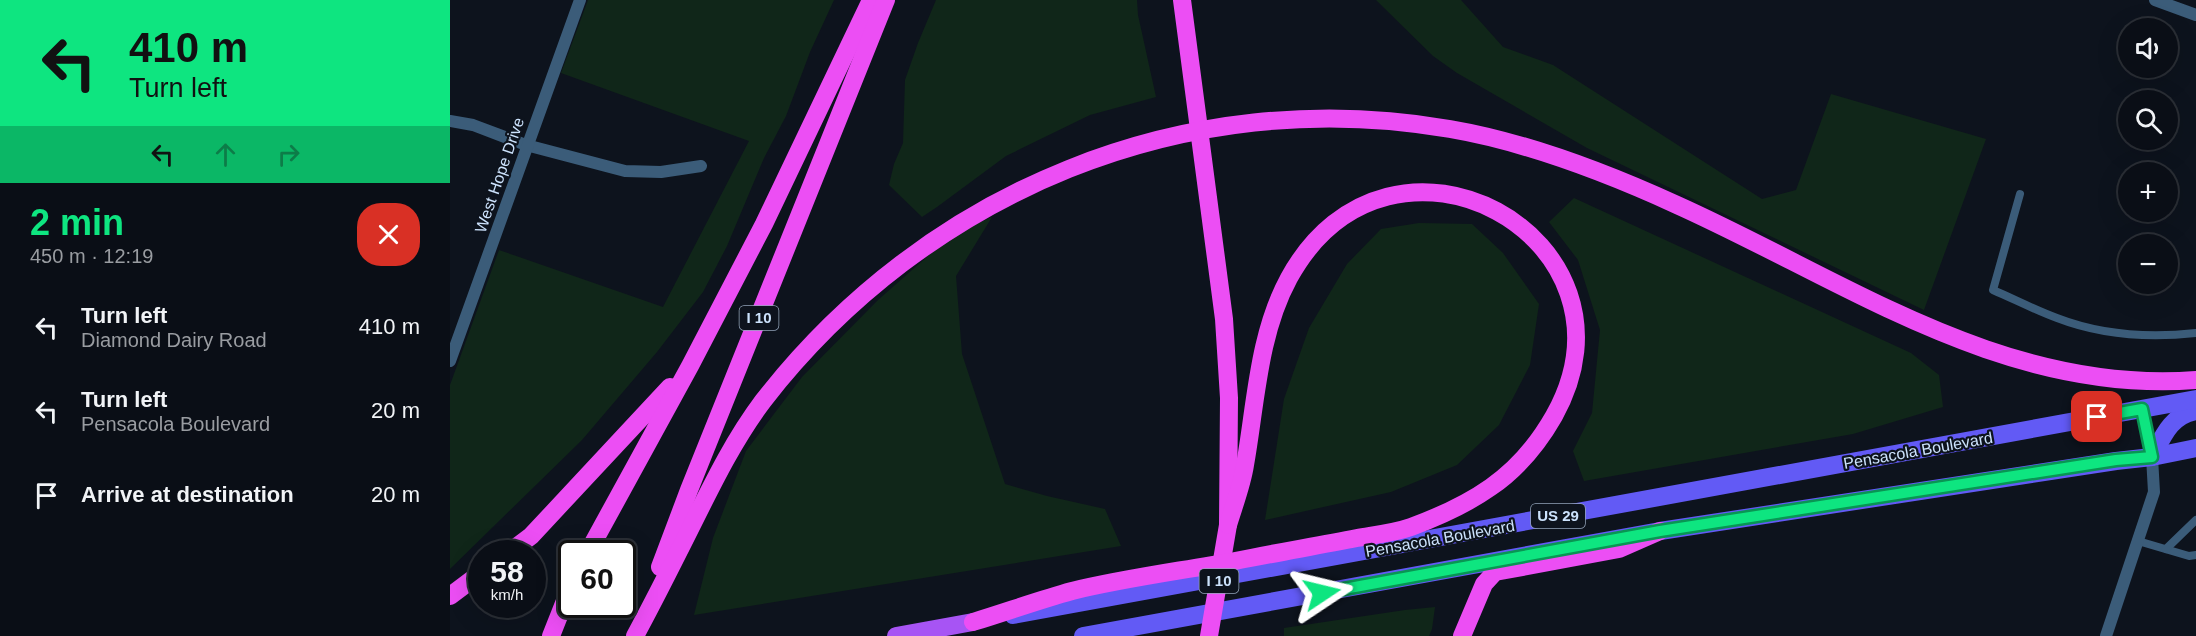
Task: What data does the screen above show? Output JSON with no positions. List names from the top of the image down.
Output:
{
  "streets": {
    "highway": ["I 10", "Pensacola Boulevard", "US 29"],
    "street": ["West Hope Drive"]
  },
  "page": {
    "turn": ["410 m", "Turn left"],
    "map_buttons": ["+", "−"],
    "heading": ["2 min", "450 m · 12:19"],
    "list": [
      {
        "name": "Turn left",
        "note": "Diamond Dairy Road",
        "value": "410 m"
      },
      {
        "name": "Turn left",
        "note": "Pensacola Boulevard",
        "value": "20 m"
      },
      {
        "name": "Arrive at destination",
        "value": "20 m"
      }
    ],
    "speed": "58 km/h",
    "limit": "60"
  }
}
